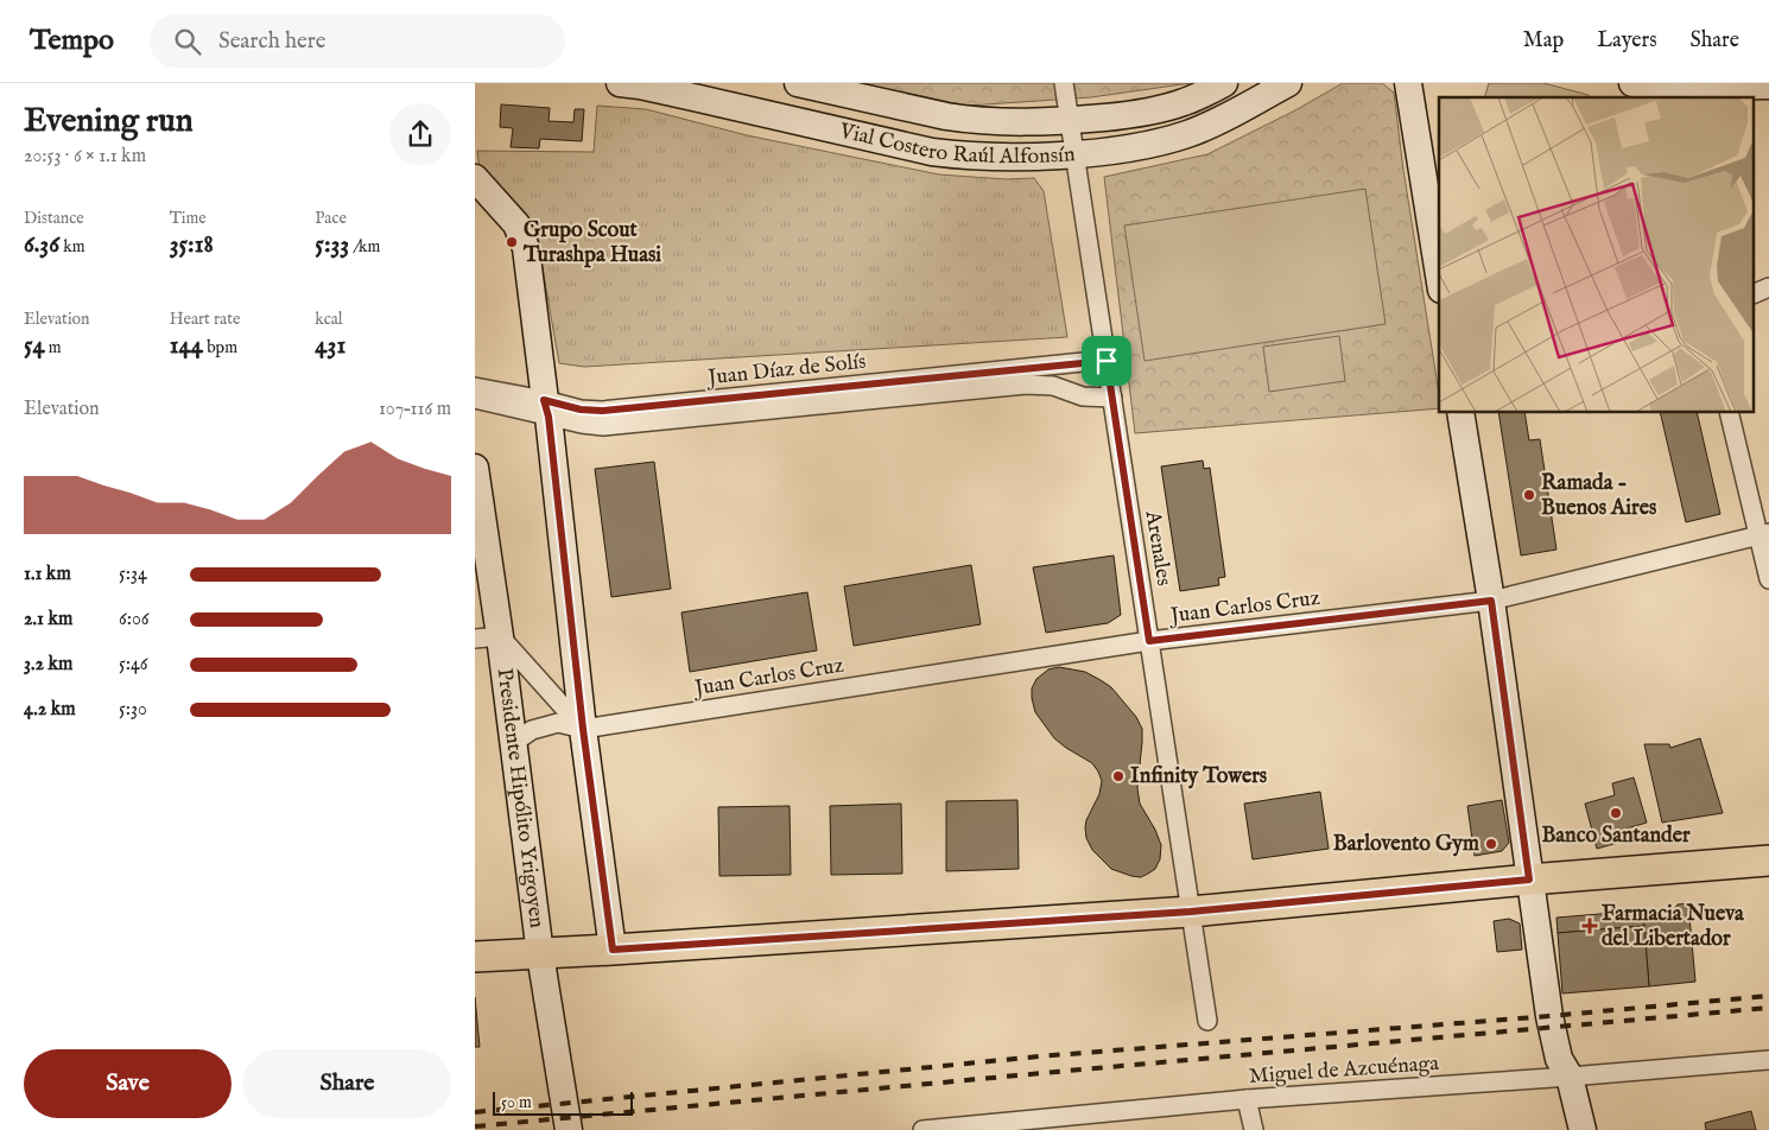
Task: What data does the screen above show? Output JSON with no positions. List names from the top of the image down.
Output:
{
  "streets": {
    "street": [
      "Vial Costero Raúl Alfonsín",
      "Juan Díaz de Solís",
      "Arenales",
      "Juan Carlos Cruz",
      "Presidente Hipólito Yrigoyen",
      "Miguel de Azcuénaga"
    ]
  },
  "crossings": [
    ["Vial Costero Raúl Alfonsín", "Arenales"],
    ["Juan Díaz de Solís", "Arenales"],
    ["Arenales", "Juan Carlos Cruz"],
    ["Juan Carlos Cruz", "Presidente Hipólito Yrigoyen"]
  ],
  "places": {
    "other": [
      "Grupo Scout Turashpa Huasi",
      "Ramada - Buenos Aires",
      "Infinity Towers",
      "Banco Santander",
      "Barlovento Gym"
    ],
    "health": ["Farmacia Nueva del Libertador"]
  },
  "scale_bar": "50 m",
  "page": {
    "header": "Tempo",
    "search": "Search here",
    "nav": ["Map", "Layers", "Share"],
    "heading": ["Evening run", "20:53 · 6 × 1.1 km"],
    "stats": [
      ["Distance", "6.36 km"],
      ["Time", "35:18"],
      ["Pace", "5:33 /km"],
      ["Elevation", "54 m"],
      ["Heart rate", "144 bpm"],
      ["kcal", "431"]
    ],
    "chart": ["Elevation", "107–116 m"],
    "list": [
      {
        "name": "1.1 km",
        "note": "5:34"
      },
      {
        "name": "2.1 km",
        "note": "6:06"
      },
      {
        "name": "3.2 km",
        "note": "5:46"
      },
      {
        "name": "4.2 km",
        "note": "5:30"
      }
    ],
    "buttons": ["Save", "Share"],
    "scale": "50 m"
  }
}
